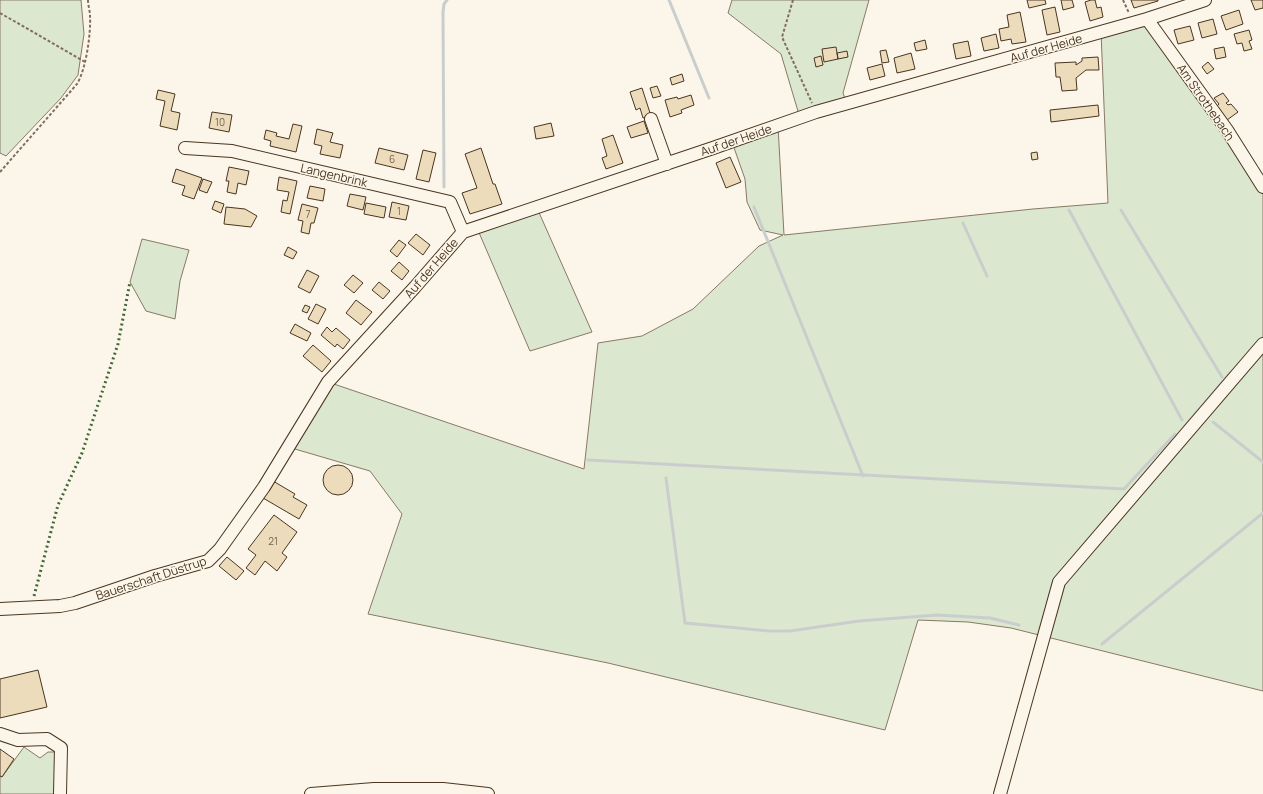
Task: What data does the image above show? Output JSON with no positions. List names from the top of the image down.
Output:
{
  "streets": {
    "street": [
      "Auf der Heide",
      "Am Strothebach",
      "Langenbrink",
      "Bauerschaft Düstrup"
    ]
  },
  "crossings": [
    ["Auf der Heide", "Am Strothebach"],
    ["Auf der Heide", "Langenbrink"],
    ["Auf der Heide", "Bauerschaft Düstrup"]
  ],
  "house_numbers": [
    "10",
    "6",
    "1",
    "7",
    "21"
  ]
}
